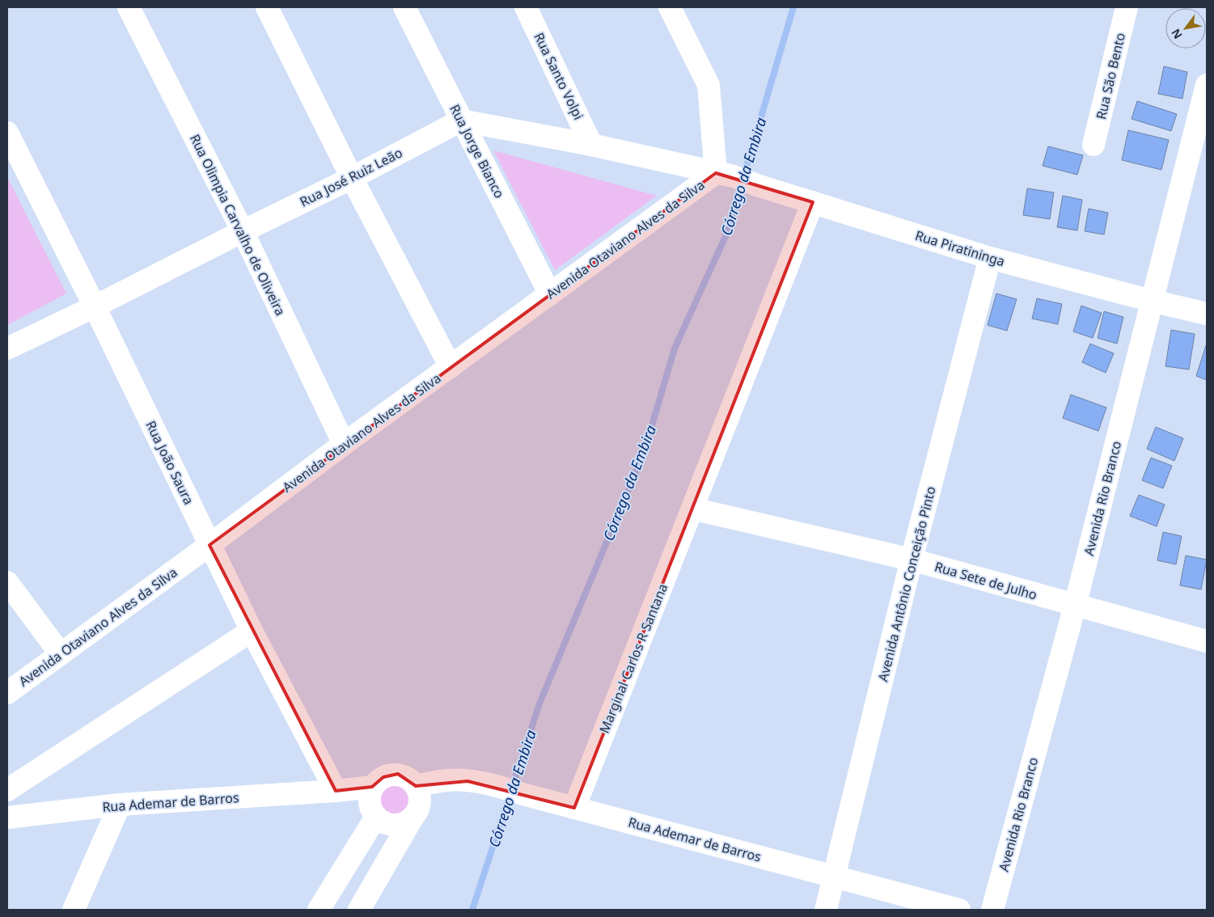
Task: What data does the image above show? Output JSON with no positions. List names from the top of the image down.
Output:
{
  "streets": {
    "street": [
      "Rua Santo Volpi",
      "Rua São Bento",
      "Rua Jorge Bianco",
      "Rua José Ruiz Leão",
      "Rua Olimpia Carvalho de Oliveira",
      "Avenida Otaviano Alves da Silva",
      "Rua Piratininga",
      "Rua João Saura",
      "Avenida Rio Branco",
      "Rua Sete de Julho",
      "Avenida Antônio Conceição Pinto",
      "Marginal Carlos R Santana",
      "Rua Ademar de Barros"
    ]
  },
  "crossings": [
    ["Rua Jorge Bianco", "Rua José Ruiz Leão"],
    ["Rua Jorge Bianco", "Avenida Otaviano Alves da Silva"],
    ["Rua José Ruiz Leão", "Rua Olimpia Carvalho de Oliveira"],
    ["Rua José Ruiz Leão", "Rua João Saura"],
    ["Rua Olimpia Carvalho de Oliveira", "Avenida Otaviano Alves da Silva"],
    ["Avenida Otaviano Alves da Silva", "Rua Piratininga"],
    ["Avenida Otaviano Alves da Silva", "Rua João Saura"],
    ["Rua Piratininga", "Avenida Rio Branco"],
    ["Rua Piratininga", "Avenida Antônio Conceição Pinto"],
    ["Rua Piratininga", "Marginal Carlos R Santana"],
    ["Rua João Saura", "Rua Ademar de Barros"],
    ["Avenida Rio Branco", "Rua Sete de Julho"],
    ["Rua Sete de Julho", "Avenida Antônio Conceição Pinto"],
    ["Rua Sete de Julho", "Marginal Carlos R Santana"],
    ["Avenida Antônio Conceição Pinto", "Rua Ademar de Barros"],
    ["Marginal Carlos R Santana", "Rua Ademar de Barros"]
  ],
  "water": ["Córrego da Embira"],
  "north": "bottom left"
}
